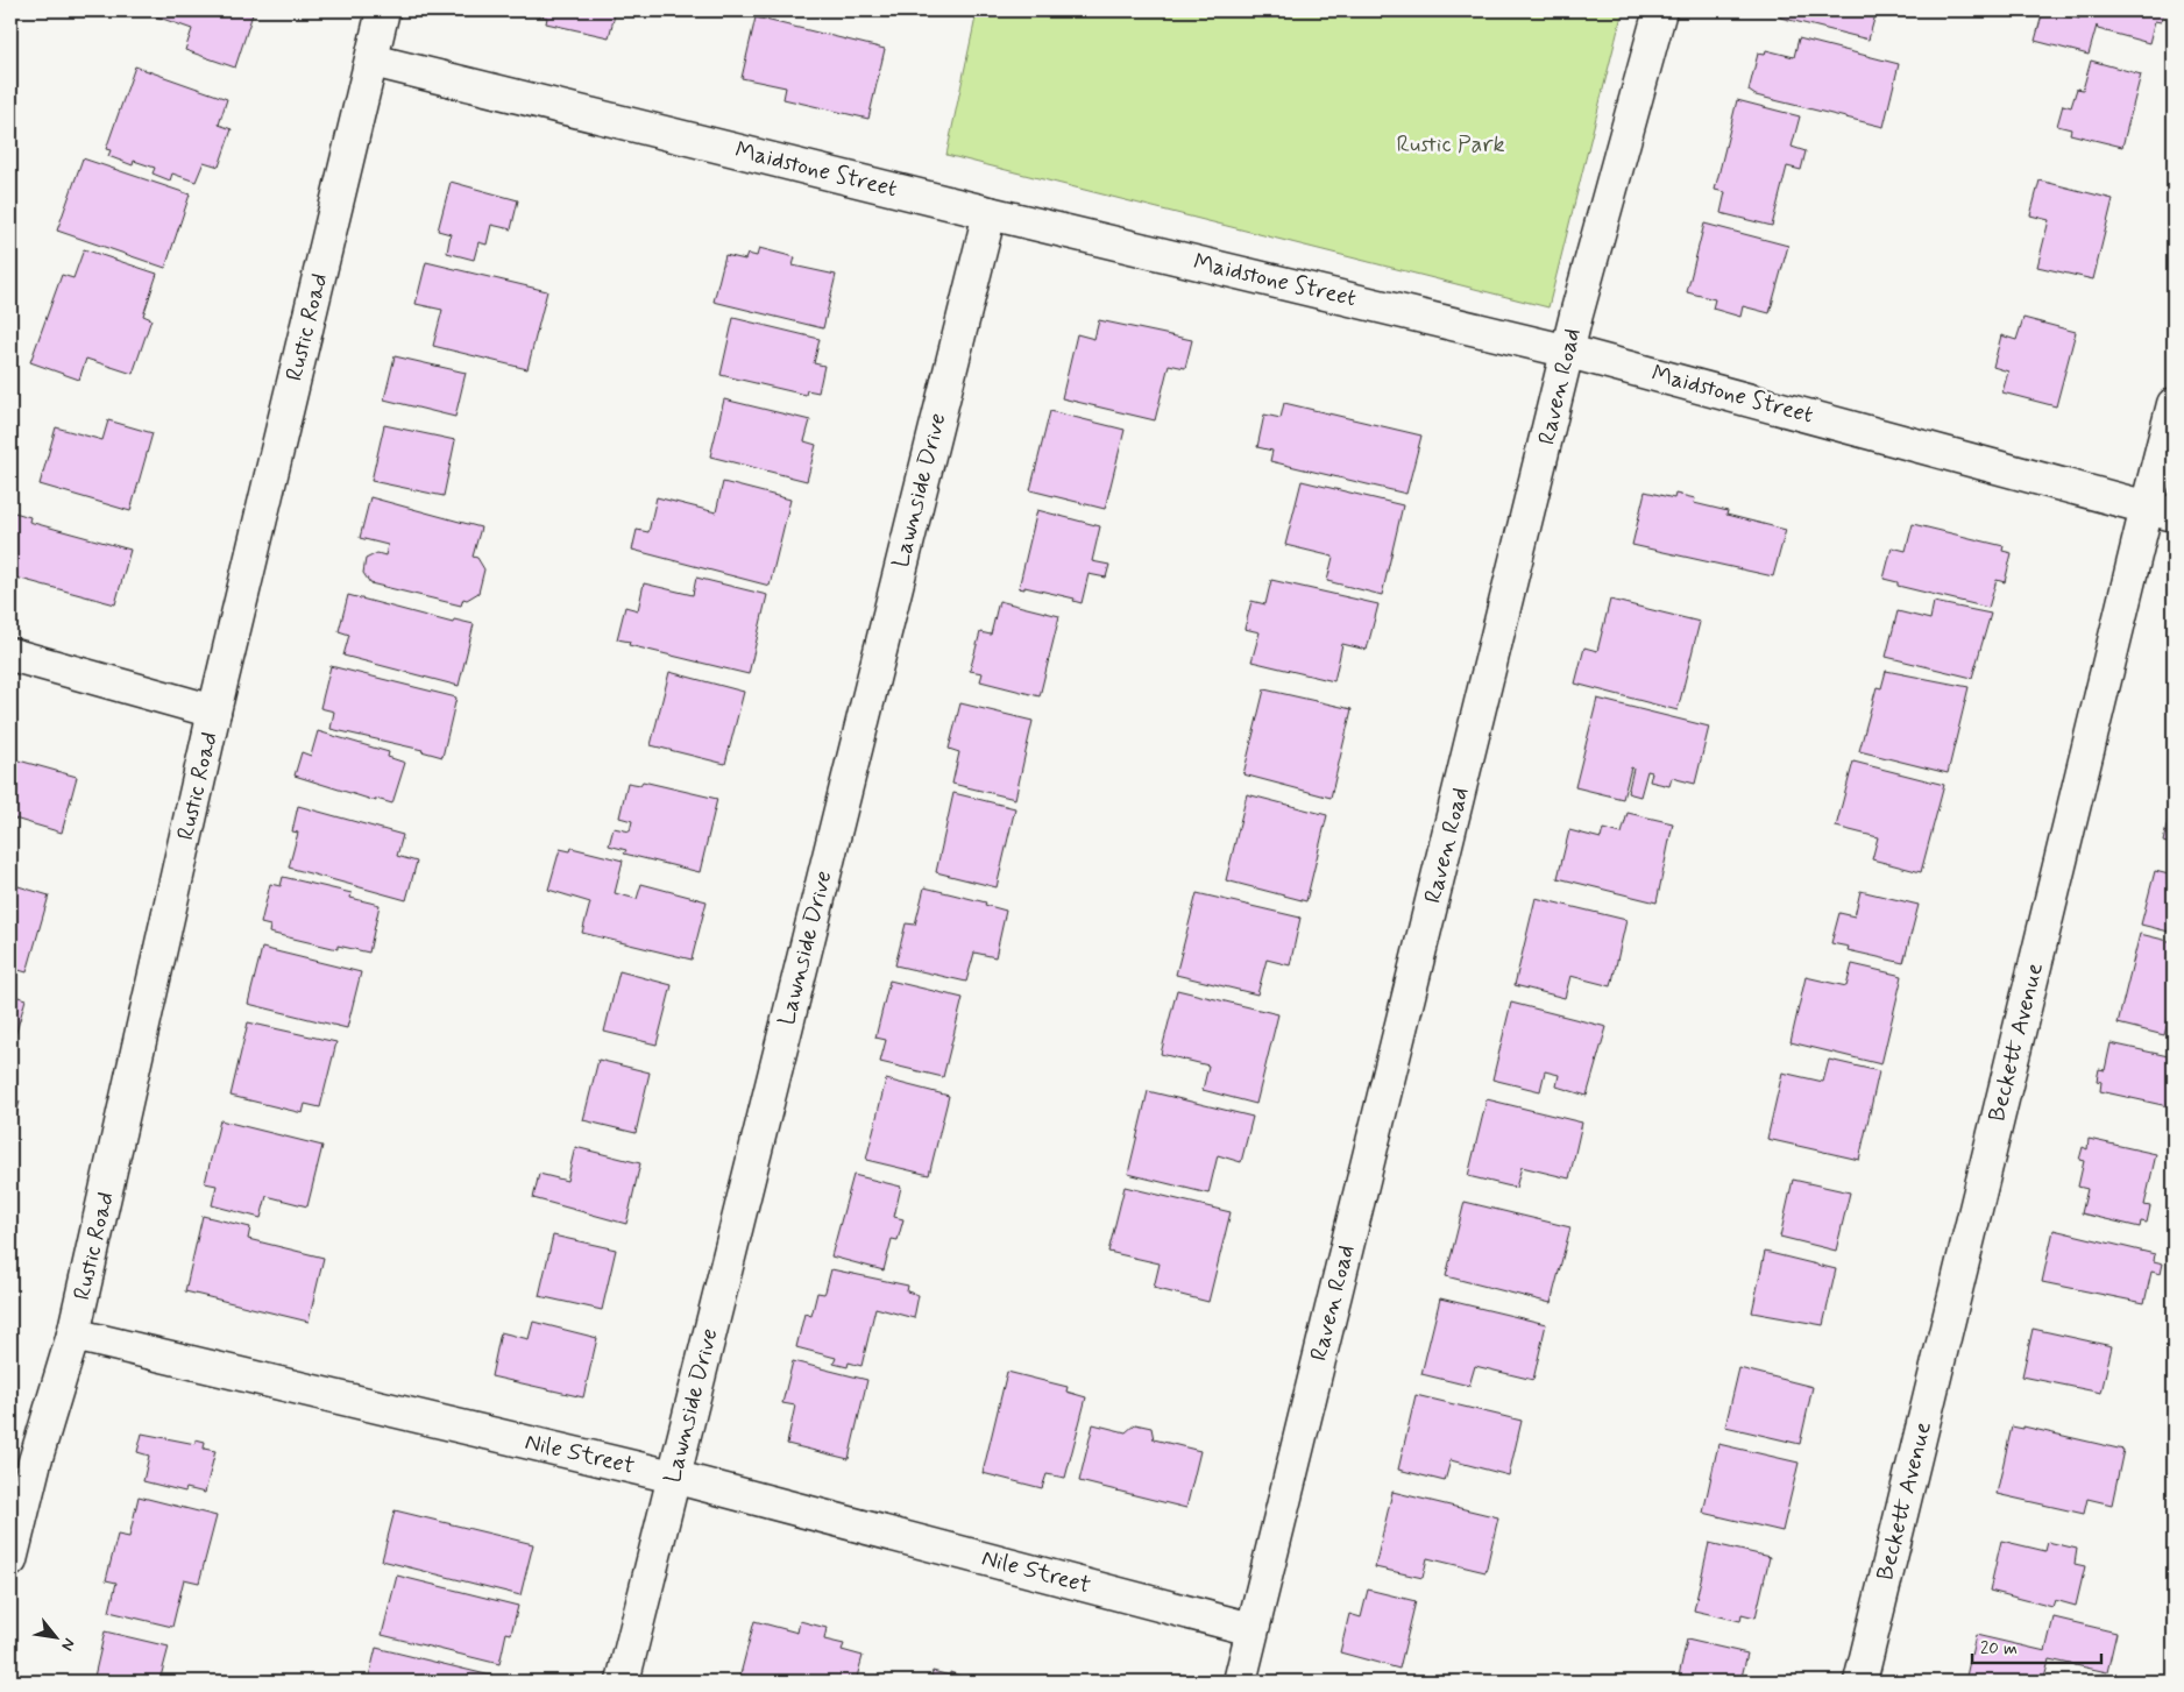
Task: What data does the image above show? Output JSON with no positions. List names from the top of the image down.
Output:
{
  "streets": {
    "street": [
      "Maidstone Street",
      "Rustic Road",
      "Raven Road",
      "Lawnside Drive",
      "Beckett Avenue",
      "Nile Street"
    ]
  },
  "crossings": [
    ["Maidstone Street", "Rustic Road"],
    ["Maidstone Street", "Raven Road"],
    ["Maidstone Street", "Lawnside Drive"],
    ["Maidstone Street", "Beckett Avenue"],
    ["Rustic Road", "Nile Street"],
    ["Raven Road", "Nile Street"],
    ["Lawnside Drive", "Nile Street"]
  ],
  "parks": ["Rustic Park"],
  "scale_bar": "20 m",
  "north": "bottom right"
}
